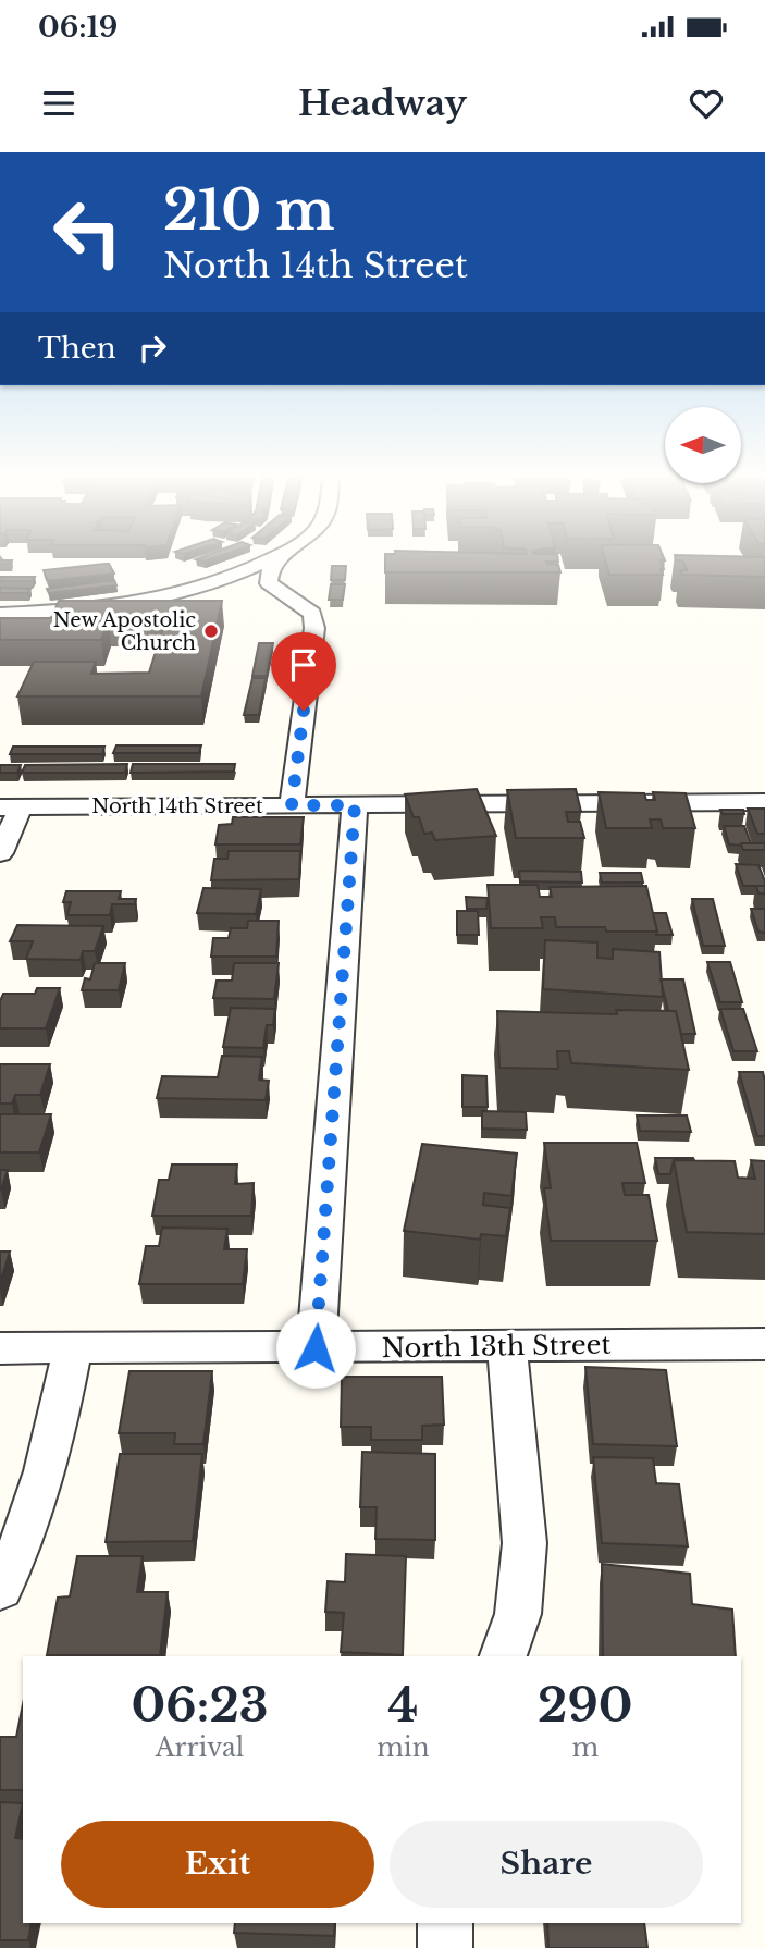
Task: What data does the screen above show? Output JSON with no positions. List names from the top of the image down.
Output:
{
  "streets": {
    "street": ["North 14th Street", "North 13th Street"]
  },
  "places": ["New Apostolic Church"],
  "north": "left",
  "page": {
    "status": "06:19",
    "header": "Headway",
    "turn": ["210 m", "North 14th Street"],
    "then": "Then",
    "eta": [
      "06:23",
      "Arrival",
      "4",
      "min",
      "290",
      "m"
    ],
    "buttons": ["Exit", "Share"]
  }
}
